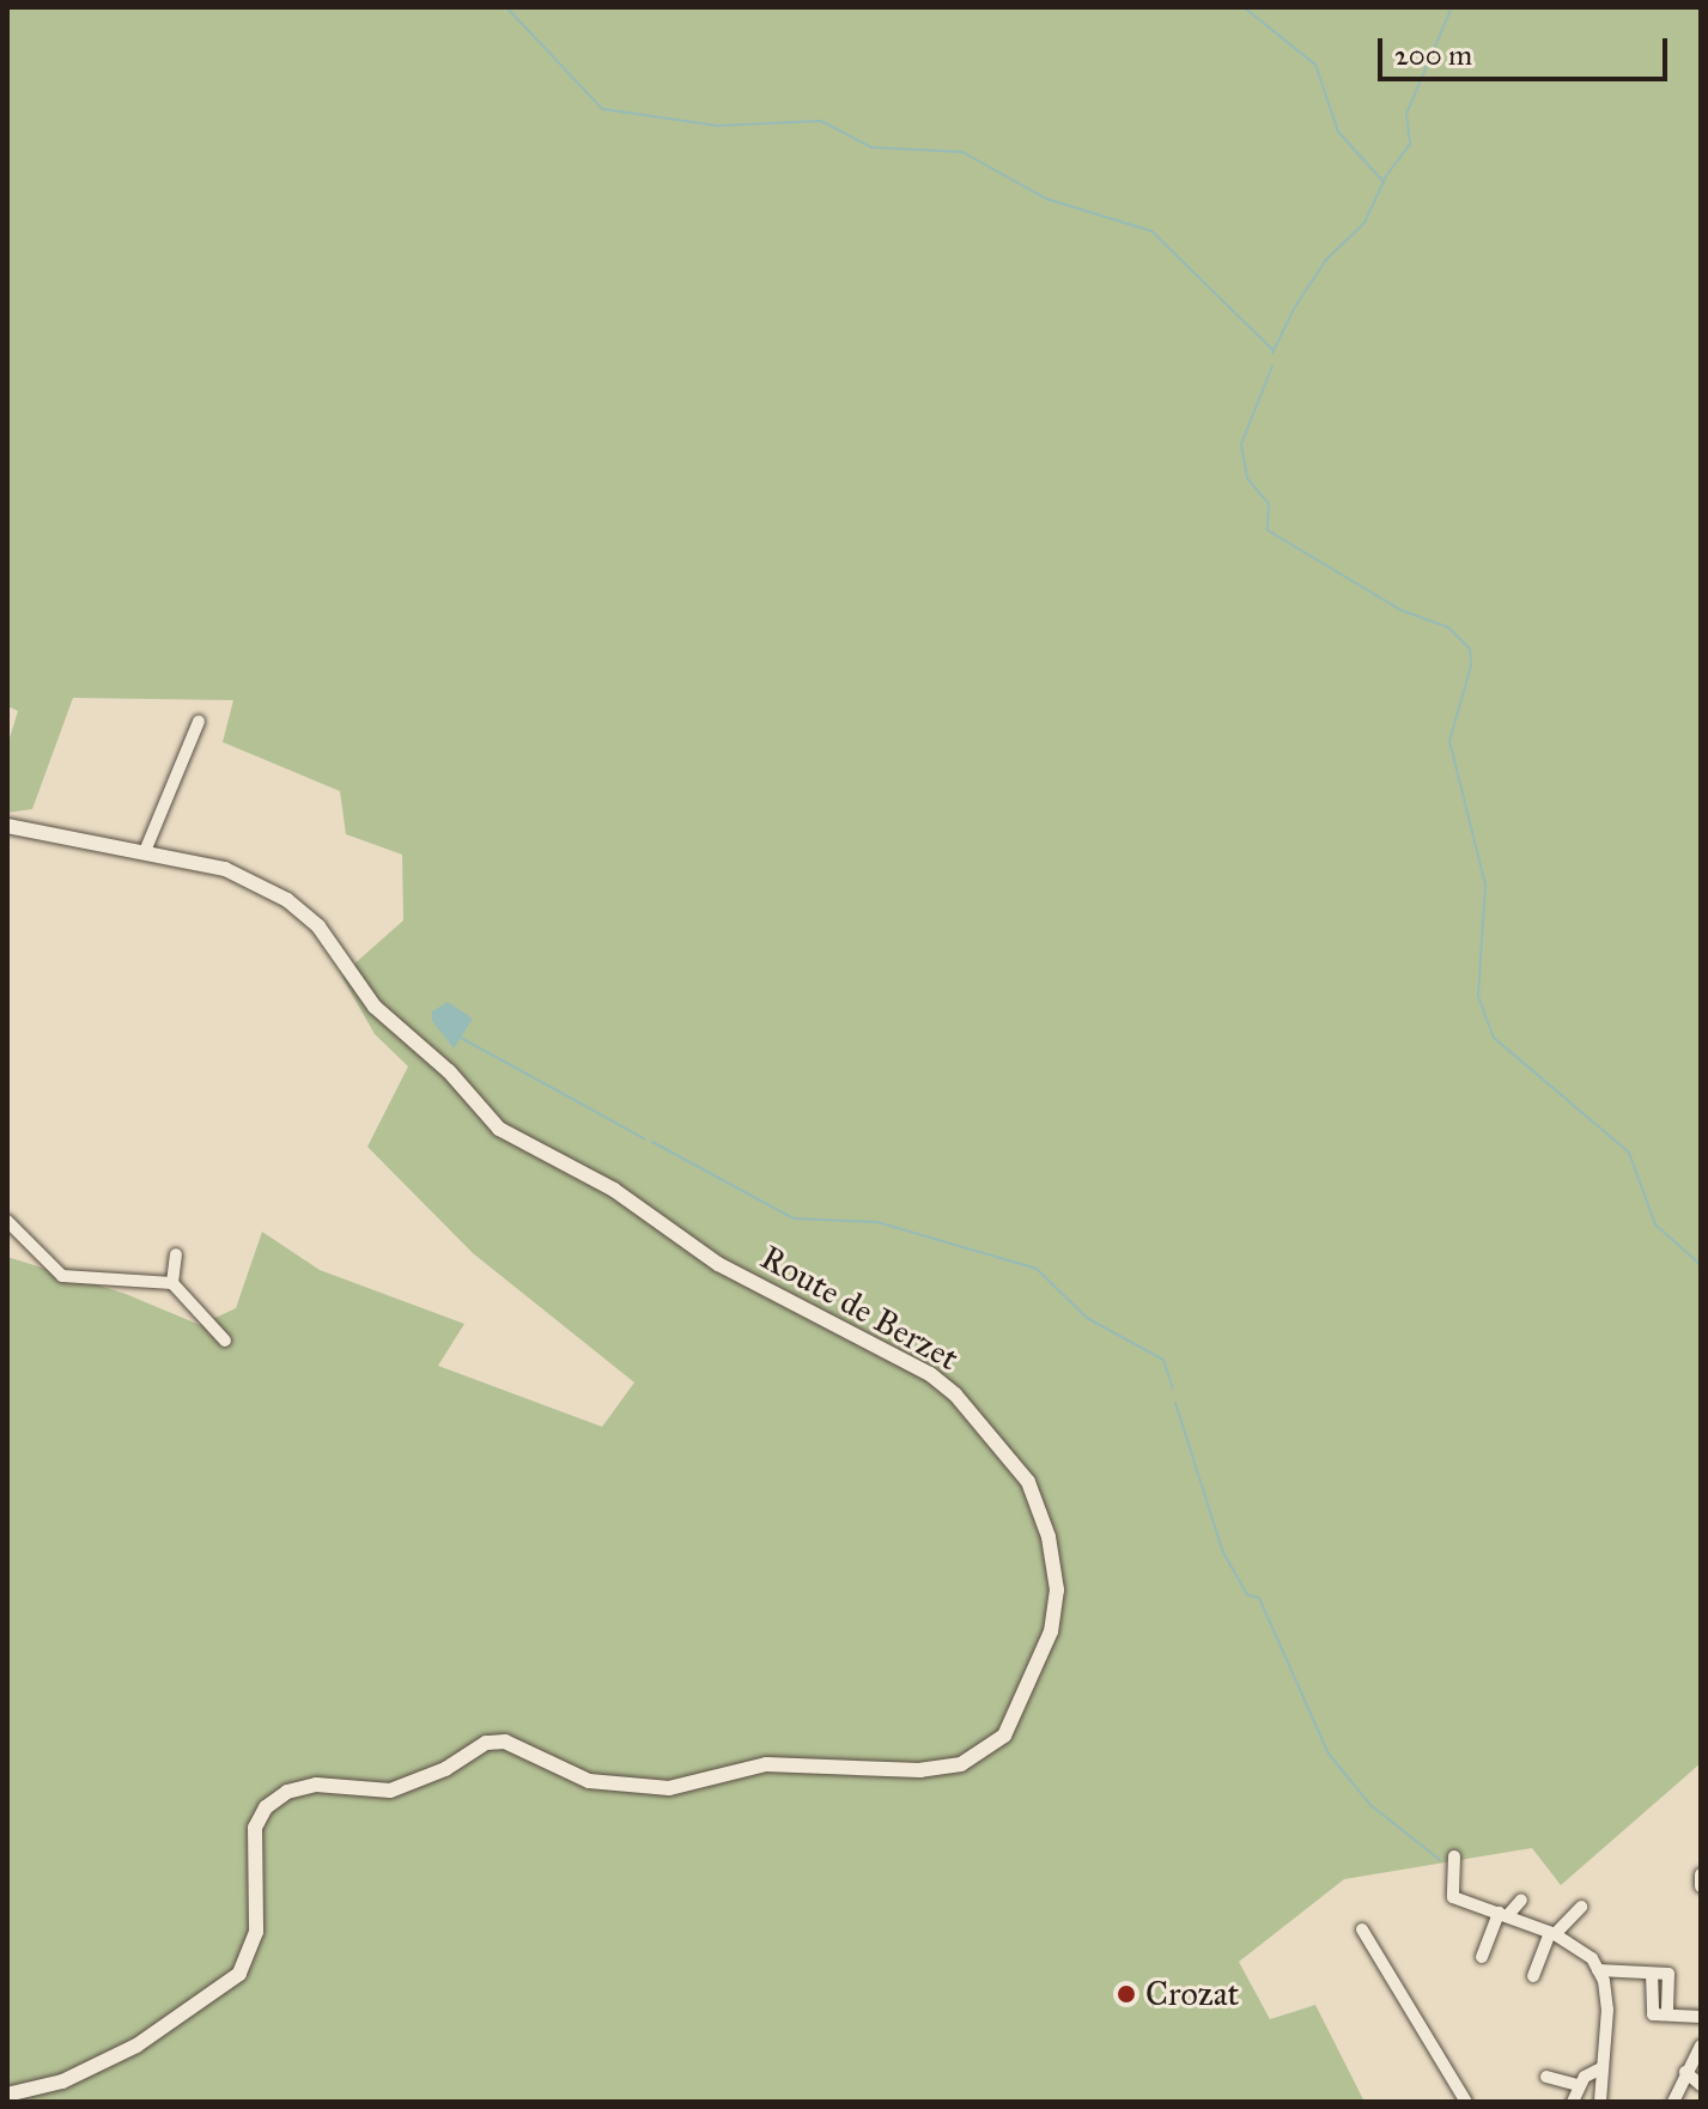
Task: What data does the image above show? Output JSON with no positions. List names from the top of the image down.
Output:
{
  "streets": {
    "street": ["Route de Berzet"]
  },
  "places": ["Crozat"],
  "scale_bar": "200 m"
}
